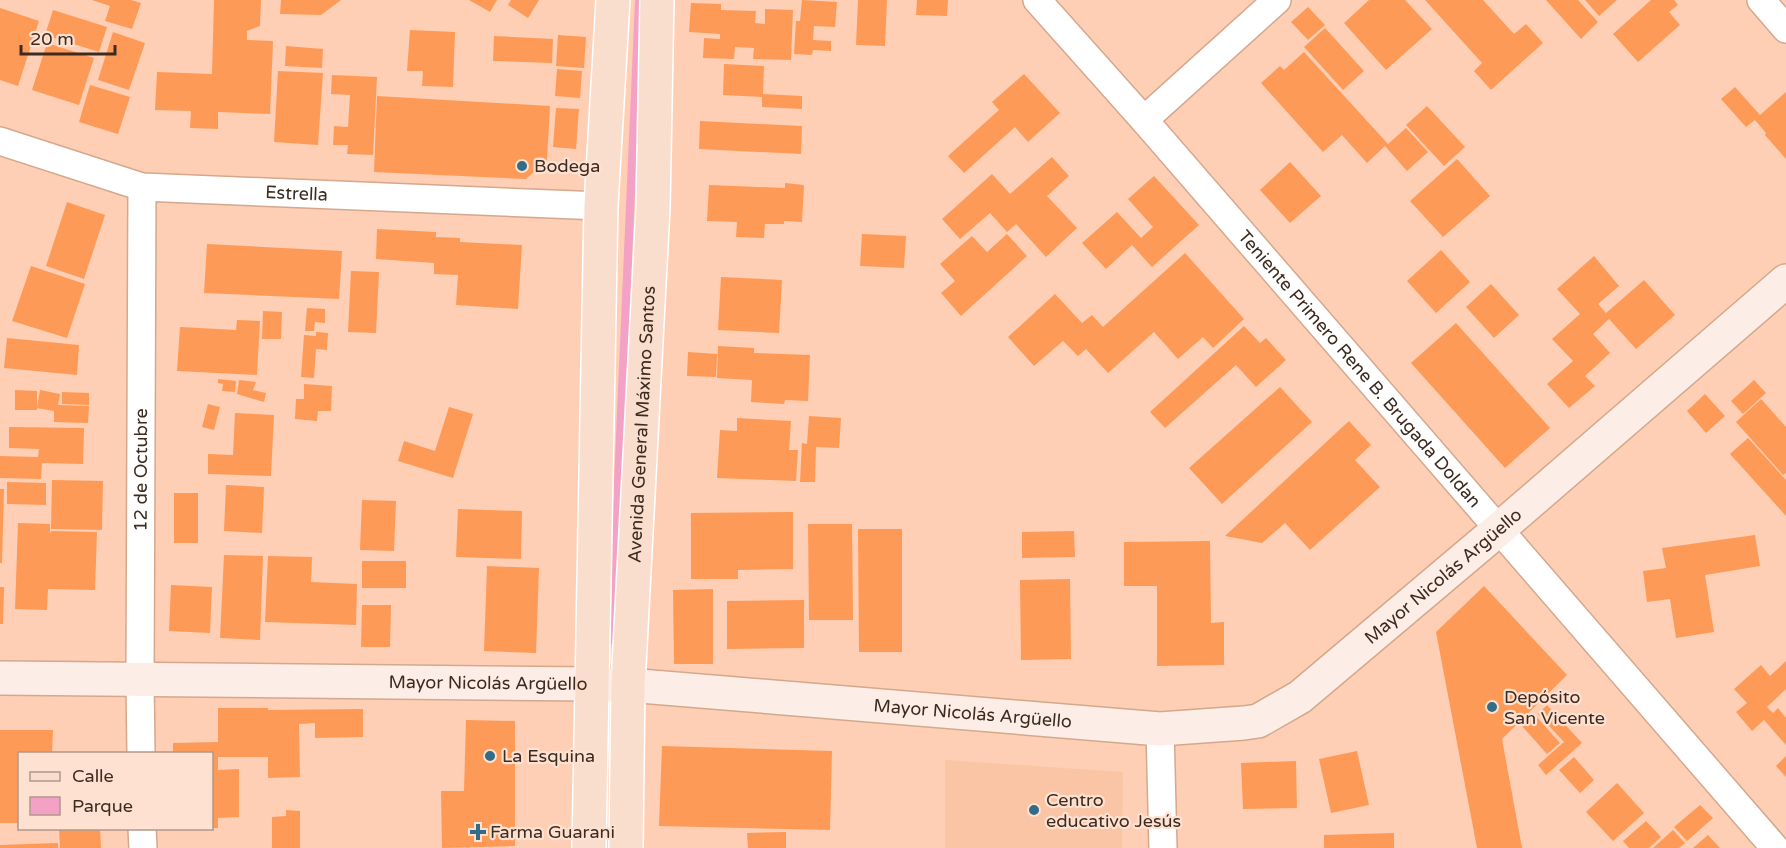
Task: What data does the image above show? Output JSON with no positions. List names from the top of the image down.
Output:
{
  "streets": {
    "main road": ["Avenida General Máximo Santos"],
    "street": [
      "Estrella",
      "Teniente Primero Rene B. Brugada Doldan",
      "12 de Octubre",
      "Mayor Nicolás Argüello"
    ]
  },
  "crossings": [
    ["Estrella", "12 de Octubre"],
    ["Teniente Primero Rene B. Brugada Doldan", "Mayor Nicolás Argüello"],
    ["Avenida General Máximo Santos", "Mayor Nicolás Argüello"],
    ["12 de Octubre", "Mayor Nicolás Argüello"]
  ],
  "places": {
    "other": [
      "Bodega",
      "Depósito San Vicente",
      "La Esquina",
      "Centro educativo Jesús"
    ],
    "health": ["Farma Guarani"]
  },
  "legend": ["Calle", "Parque"],
  "scale_bar": "20 m"
}
